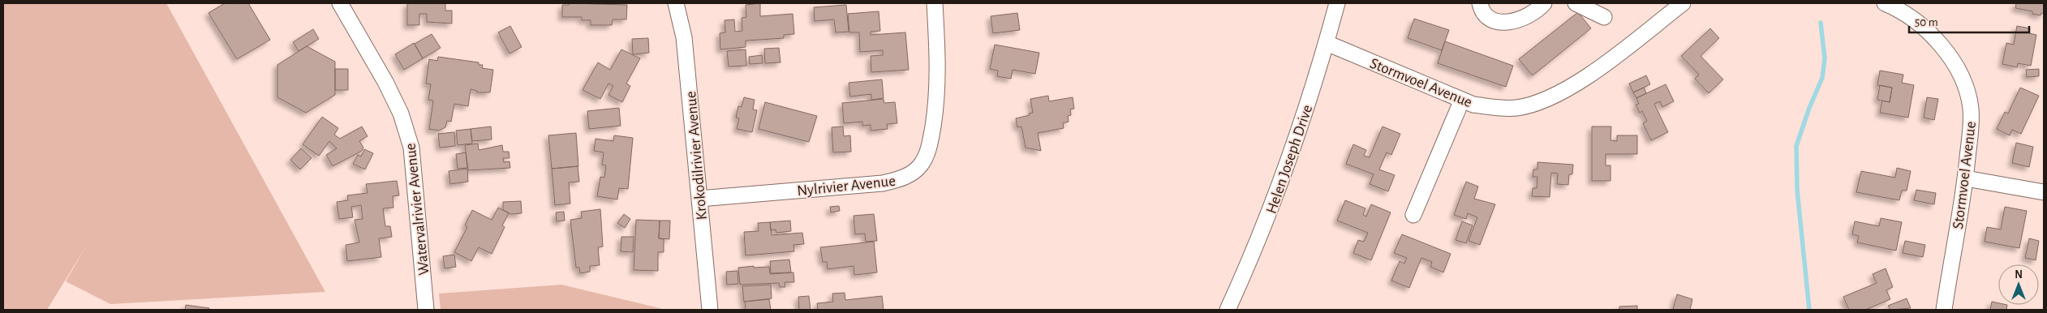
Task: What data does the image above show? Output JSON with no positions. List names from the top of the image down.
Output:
{
  "streets": {
    "street": [
      "Stormvoel Avenue",
      "Krokodilrivier Avenue",
      "Helen Joseph Drive",
      "Nylrivier Avenue",
      "Watervalrivier Avenue"
    ]
  },
  "crossings": [
    ["Stormvoel Avenue", "Helen Joseph Drive"],
    ["Krokodilrivier Avenue", "Nylrivier Avenue"]
  ],
  "scale_bar": "50 m",
  "north": "top"
}
